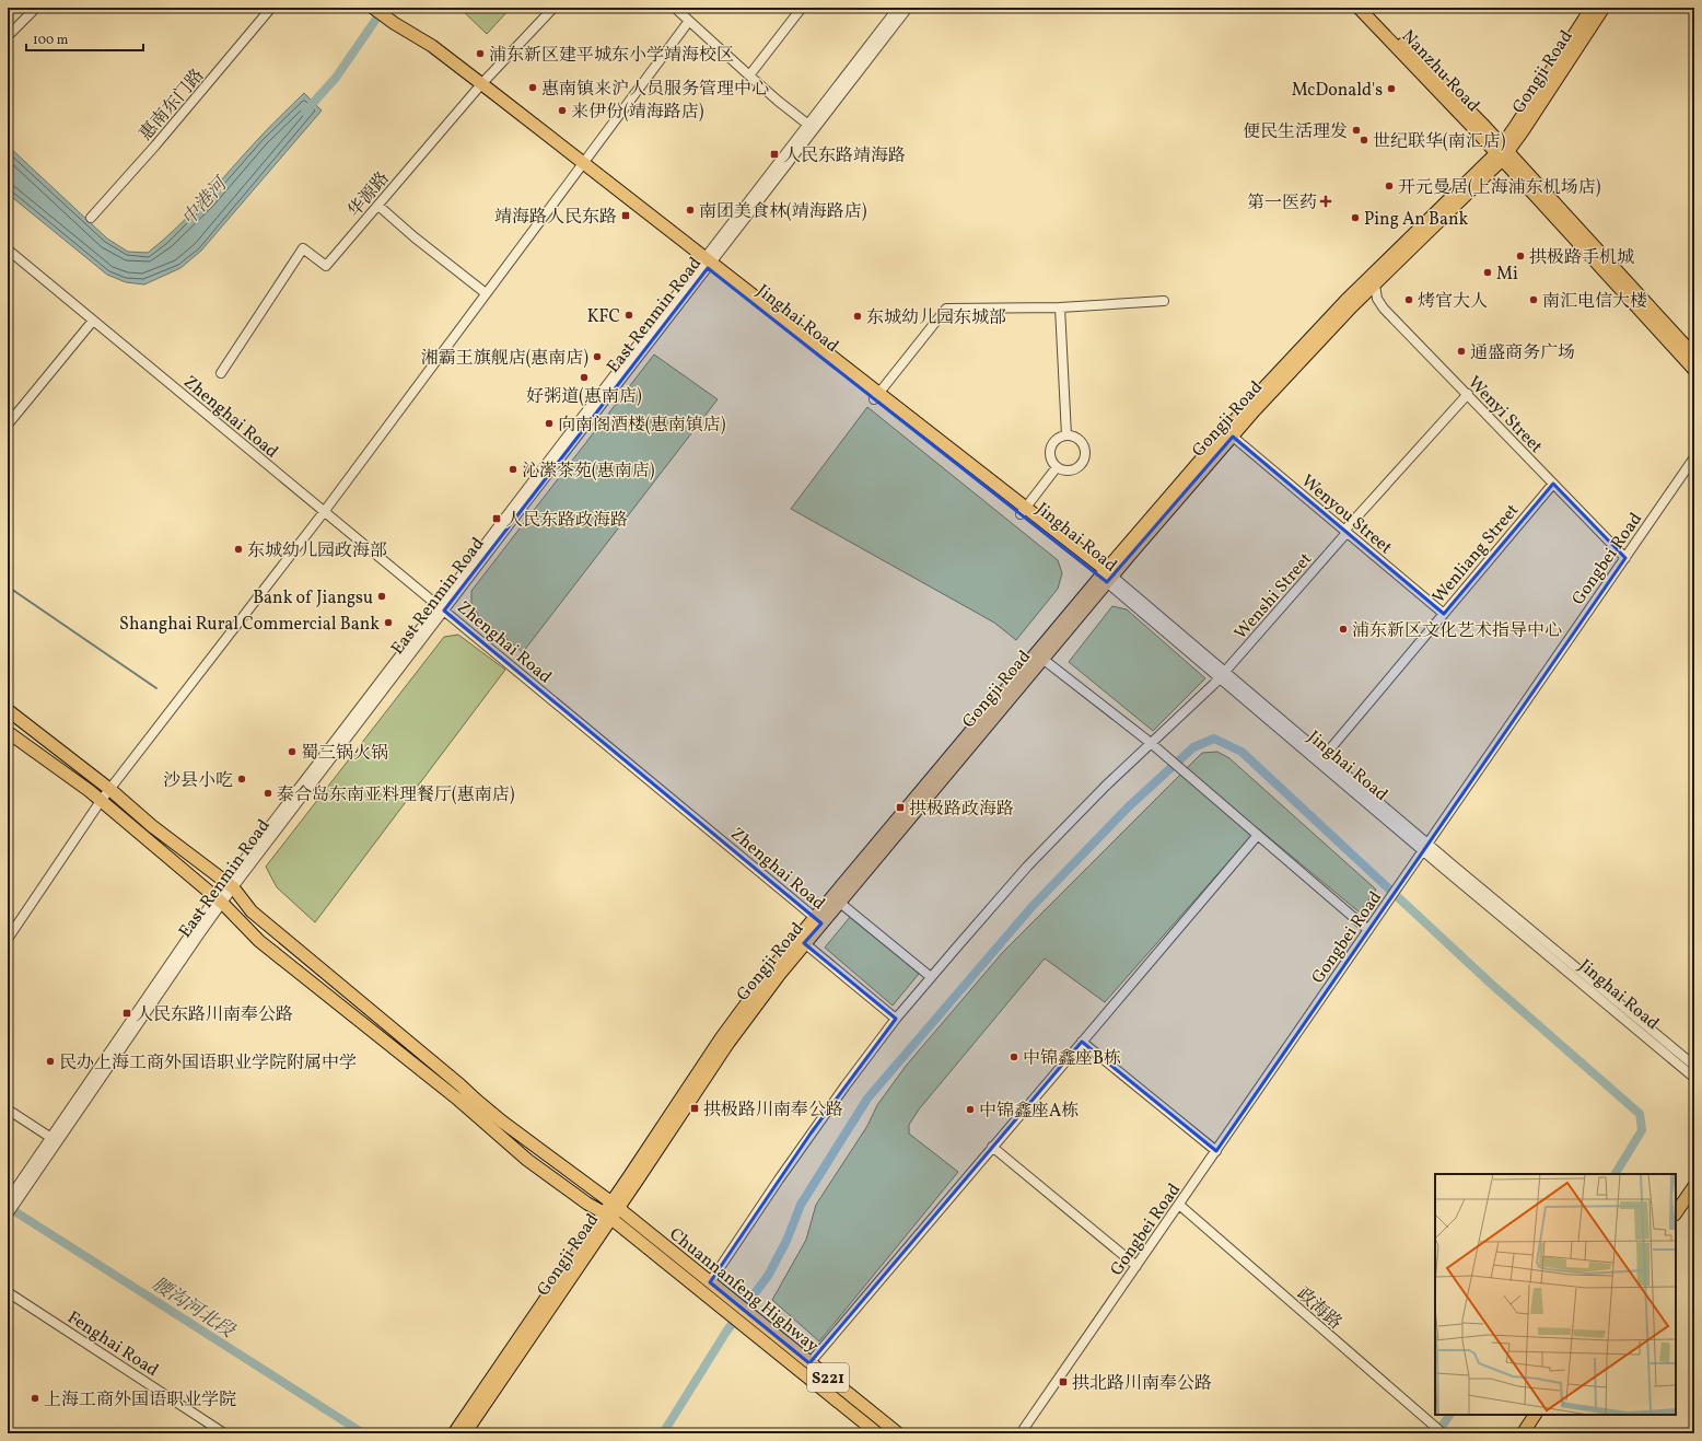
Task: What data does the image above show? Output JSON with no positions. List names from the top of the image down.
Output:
{
  "streets": {
    "main road": [
      "Nanzhu Road",
      "Gongji Road",
      "Jinghai Road",
      "Chuannanfeng Highway",
      "S221"
    ],
    "street": [
      "惠南东门路",
      "华源路",
      "East Renmin Road",
      "Wenyi Street",
      "Zhenghai Road",
      "Wenyou Street",
      "Wenliang Street",
      "Gongbei Road",
      "Wenshi Street",
      "政海路",
      "Fenghai Road"
    ]
  },
  "crossings": [
    ["Nanzhu Road", "Gongji Road"],
    ["Gongji Road", "Jinghai Road"],
    ["Gongji Road", "Wenyi Street"],
    ["Gongji Road", "Zhenghai Road"],
    ["Gongji Road", "Wenyou Street"],
    ["Gongji Road", "Chuannanfeng Highway"],
    ["华源路", "Jinghai Road"],
    ["East Renmin Road", "Jinghai Road"],
    ["East Renmin Road", "Zhenghai Road"],
    ["Jinghai Road", "Wenliang Street"],
    ["Jinghai Road", "Gongbei Road"],
    ["Jinghai Road", "Wenshi Street"],
    ["Wenyi Street", "Wenliang Street"],
    ["Wenyi Street", "Gongbei Road"],
    ["Wenyi Street", "Wenshi Street"],
    ["Wenyou Street", "Wenliang Street"],
    ["Wenyou Street", "Wenshi Street"],
    ["Gongbei Road", "政海路"],
    ["Wenshi Street", "Chuannanfeng Highway"]
  ],
  "water": ["中港河", "腰沟河北段"],
  "places": {
    "other": [
      "浦东新区建平城东小学靖海校区",
      "惠南镇来沪人员服务管理中心",
      "McDonald's",
      "来伊份(靖海路店)",
      "便民生活理发",
      "世纪联华(南汇店)",
      "开元曼居(上海浦东机场店)",
      "南团美食林(靖海路店)",
      "Ping An Bank",
      "拱极路手机城",
      "Mi",
      "烤官大人",
      "南汇电信大楼",
      "KFC",
      "东城幼儿园东城部",
      "通盛商务广场",
      "湘霸王旗舰店(惠南店)",
      "好粥道(惠南店)",
      "向南阁酒楼(惠南镇店)",
      "沁潆茶苑(惠南店)",
      "东城幼儿园政海部",
      "Bank of Jiangsu",
      "Shanghai Rural Commercial Bank",
      "浦东新区文化艺术指导中心",
      "蜀三锅火锅",
      "沙县小吃",
      "泰合岛东南亚料理餐厅(惠南店)",
      "中锦鑫座B栋",
      "民办上海工商外国语职业学院附属中学",
      "中锦鑫座A栋",
      "上海工商外国语职业学院"
    ],
    "transit": [
      "人民东路靖海路",
      "靖海路人民东路",
      "人民东路政海路",
      "拱极路政海路",
      "人民东路川南奉公路",
      "拱极路川南奉公路",
      "拱北路川南奉公路"
    ],
    "health": ["第一医药"]
  },
  "scale_bar": "100 m"
}
